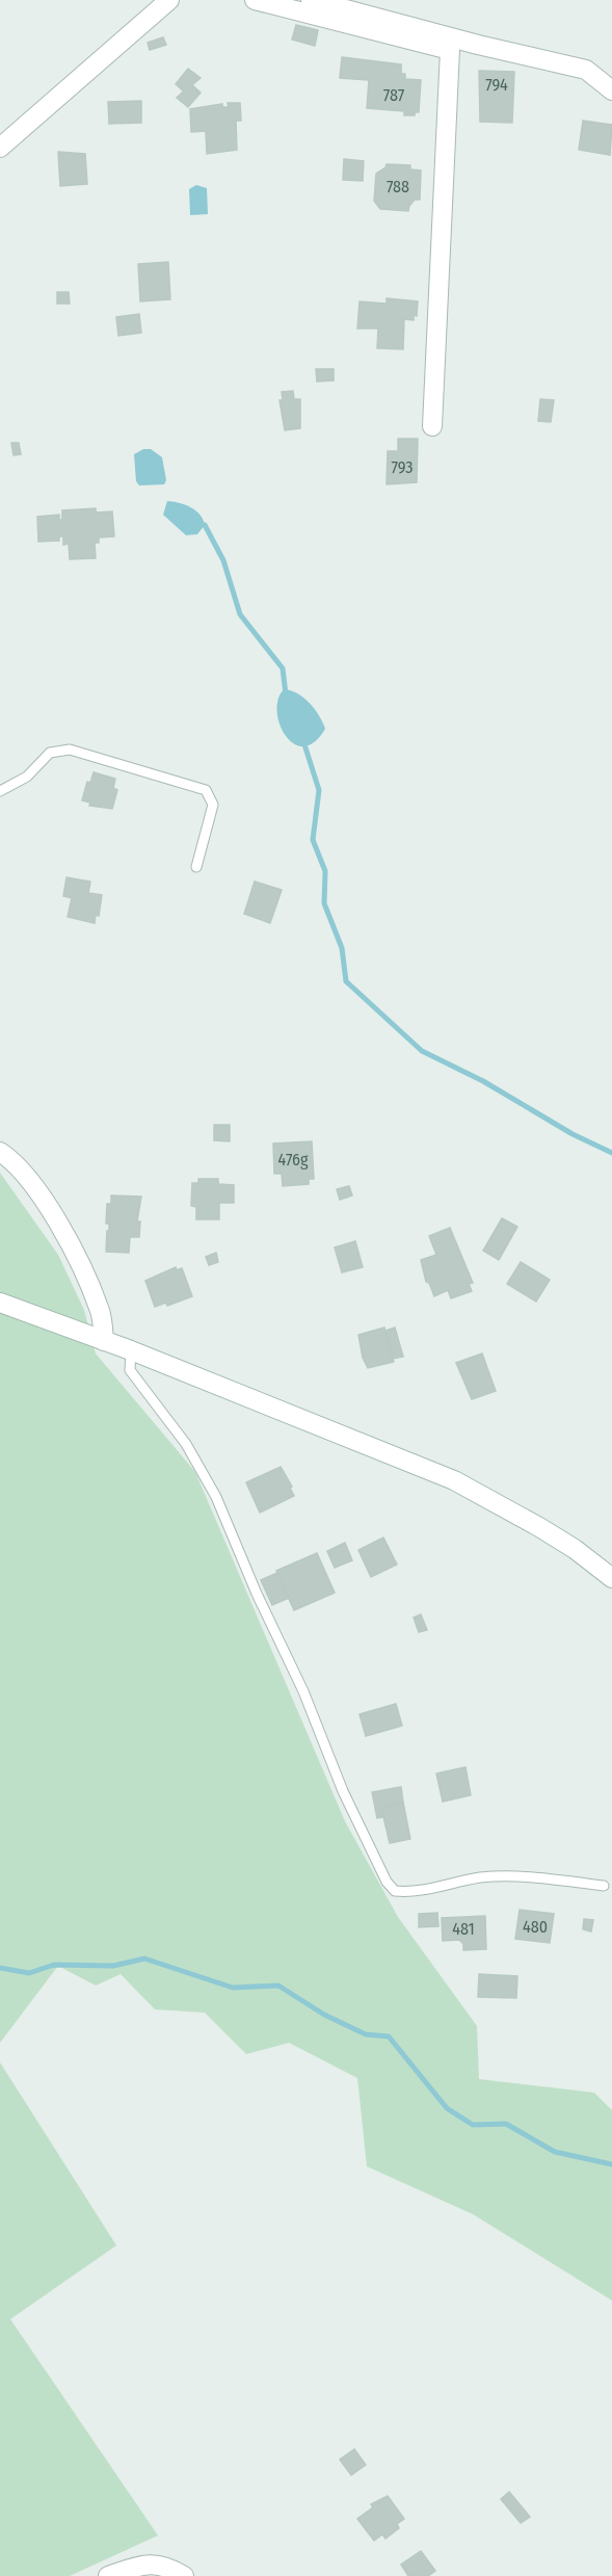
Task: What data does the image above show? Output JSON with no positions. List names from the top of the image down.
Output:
{
  "house_numbers": [
    "794",
    "787",
    "788",
    "793",
    "476g",
    "480",
    "481"
  ]
}
